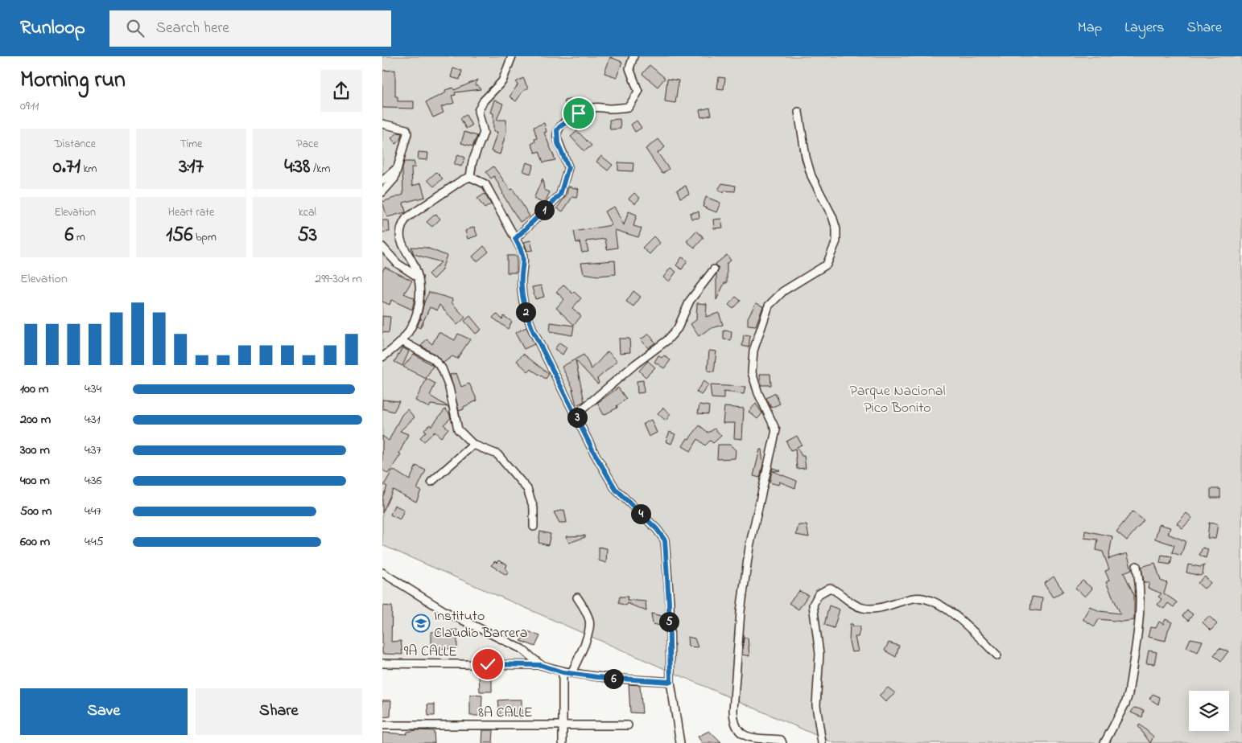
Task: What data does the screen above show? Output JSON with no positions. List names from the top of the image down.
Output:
{
  "streets": {
    "street": ["9A CALLE", "8A CALLE"]
  },
  "parks": ["Parque Nacional Pico Bonito"],
  "places": {
    "school or university": ["Instituto Claudio Barrera"]
  },
  "page": {
    "header": "Runloop",
    "search": "Search here",
    "nav": ["Map", "Layers", "Share"],
    "heading": ["Morning run", "09:11"],
    "stats": [
      ["Distance", "0.71 km"],
      ["Time", "3:17"],
      ["Pace", "4:38 /km"],
      ["Elevation", "6 m"],
      ["Heart rate", "156 bpm"],
      ["kcal", "53"]
    ],
    "pins": [
      "1",
      "2",
      "3",
      "4",
      "5",
      "6"
    ],
    "chart": ["Elevation", "299–304 m"],
    "list": [
      {
        "name": "100 m",
        "note": "4:34"
      },
      {
        "name": "200 m",
        "note": "4:31"
      },
      {
        "name": "300 m",
        "note": "4:37"
      },
      {
        "name": "400 m",
        "note": "4:36"
      },
      {
        "name": "500 m",
        "note": "4:47"
      },
      {
        "name": "600 m",
        "note": "4:45"
      }
    ],
    "buttons": ["Save", "Share"]
  }
}
